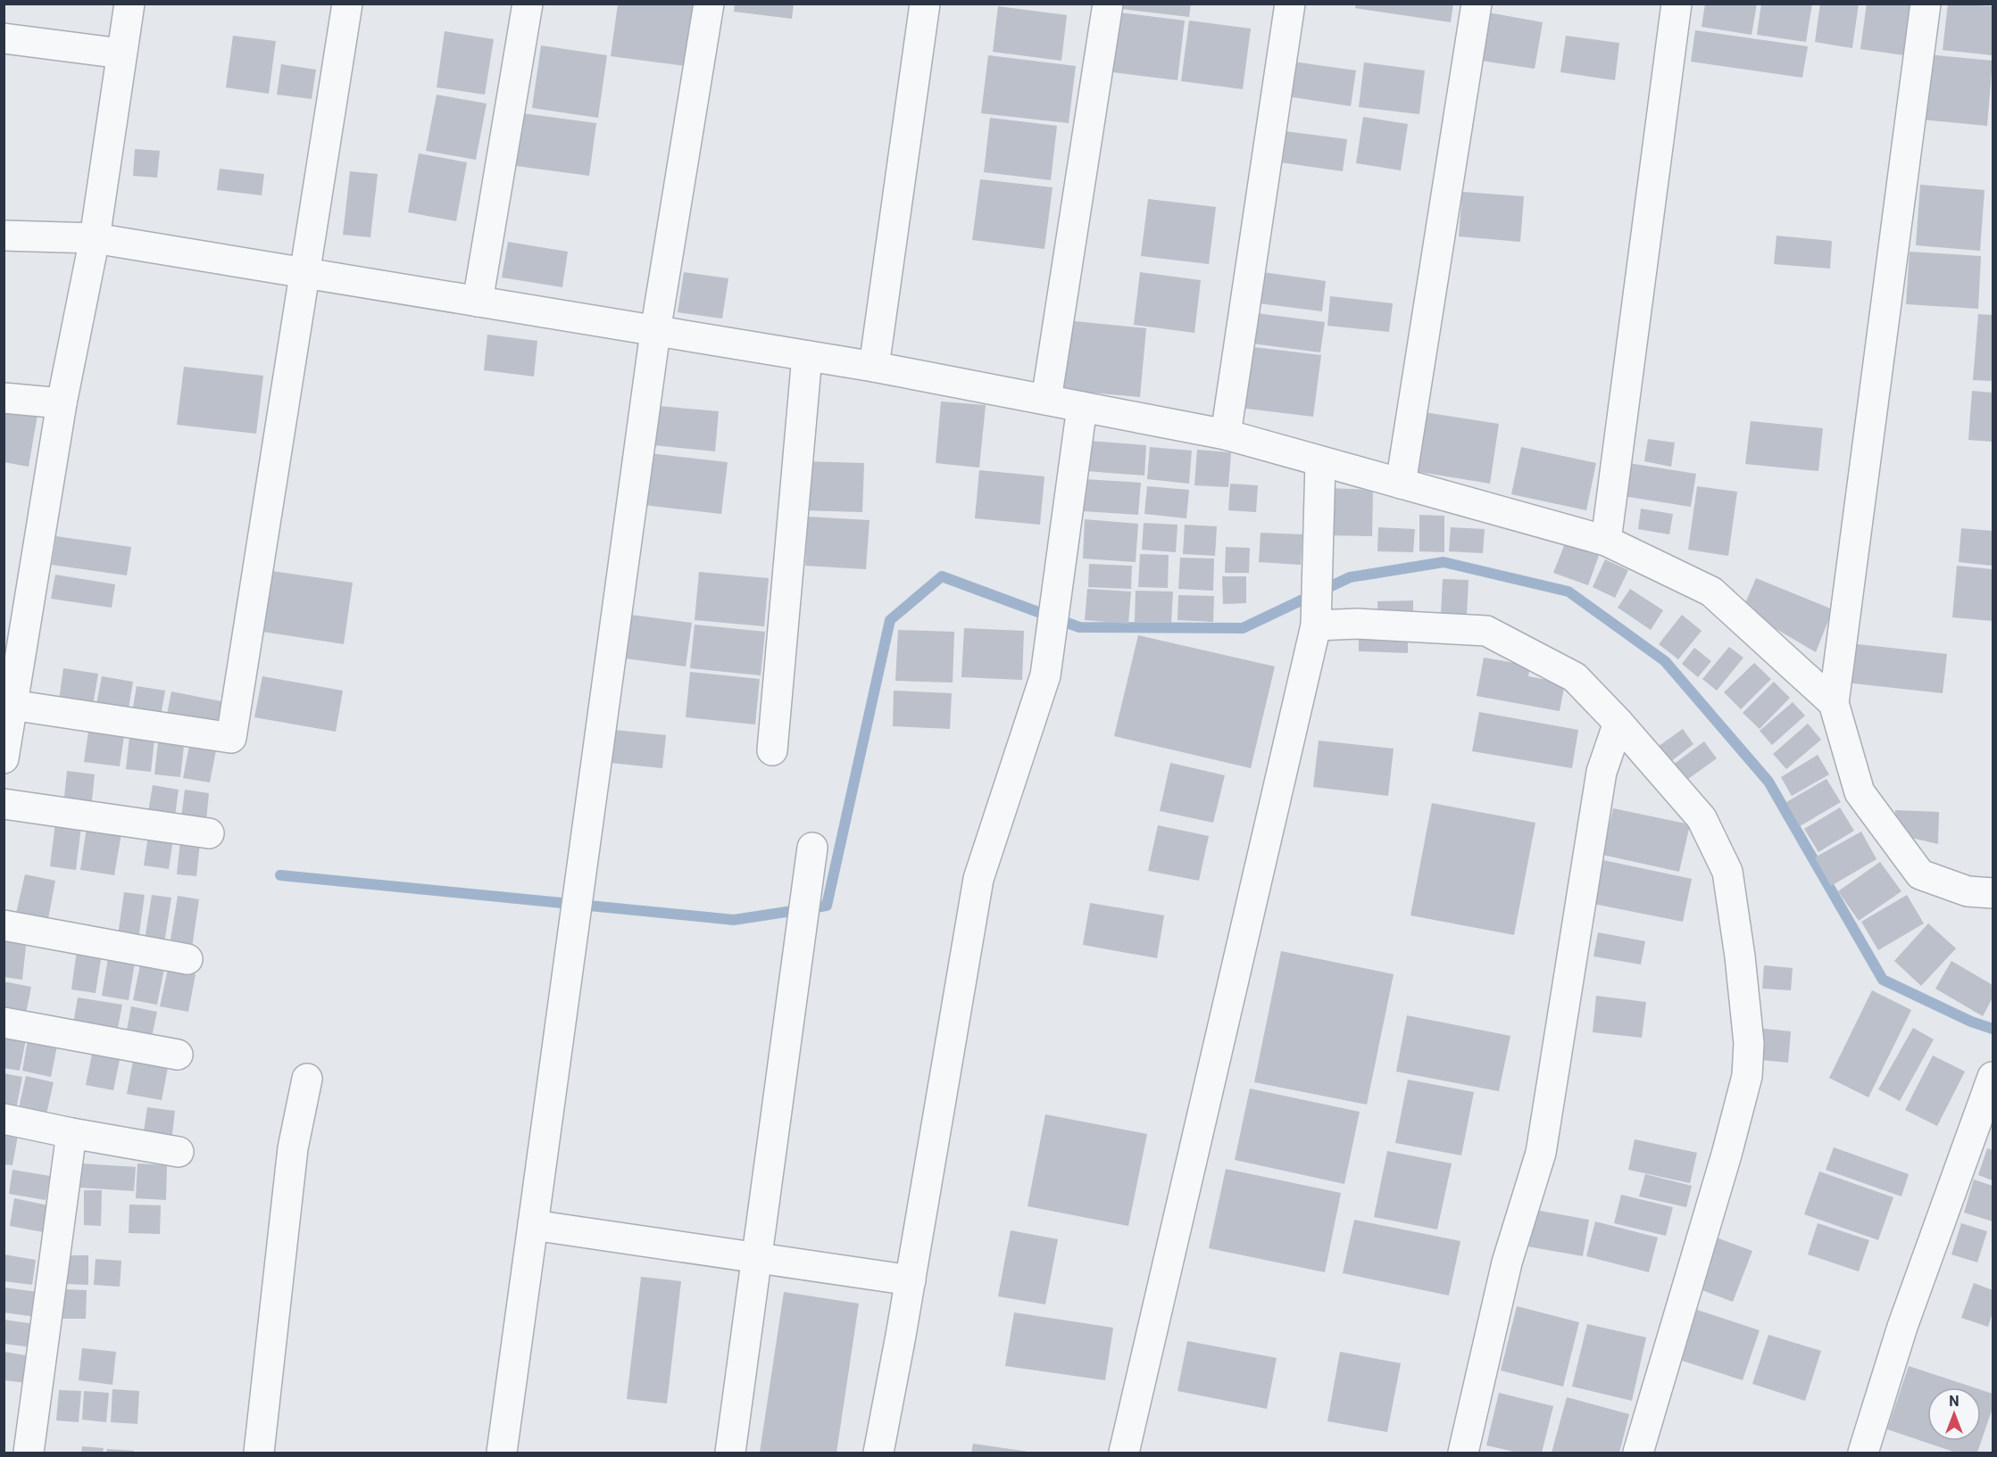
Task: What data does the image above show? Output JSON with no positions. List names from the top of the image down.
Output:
{
  "north": "top"
}
